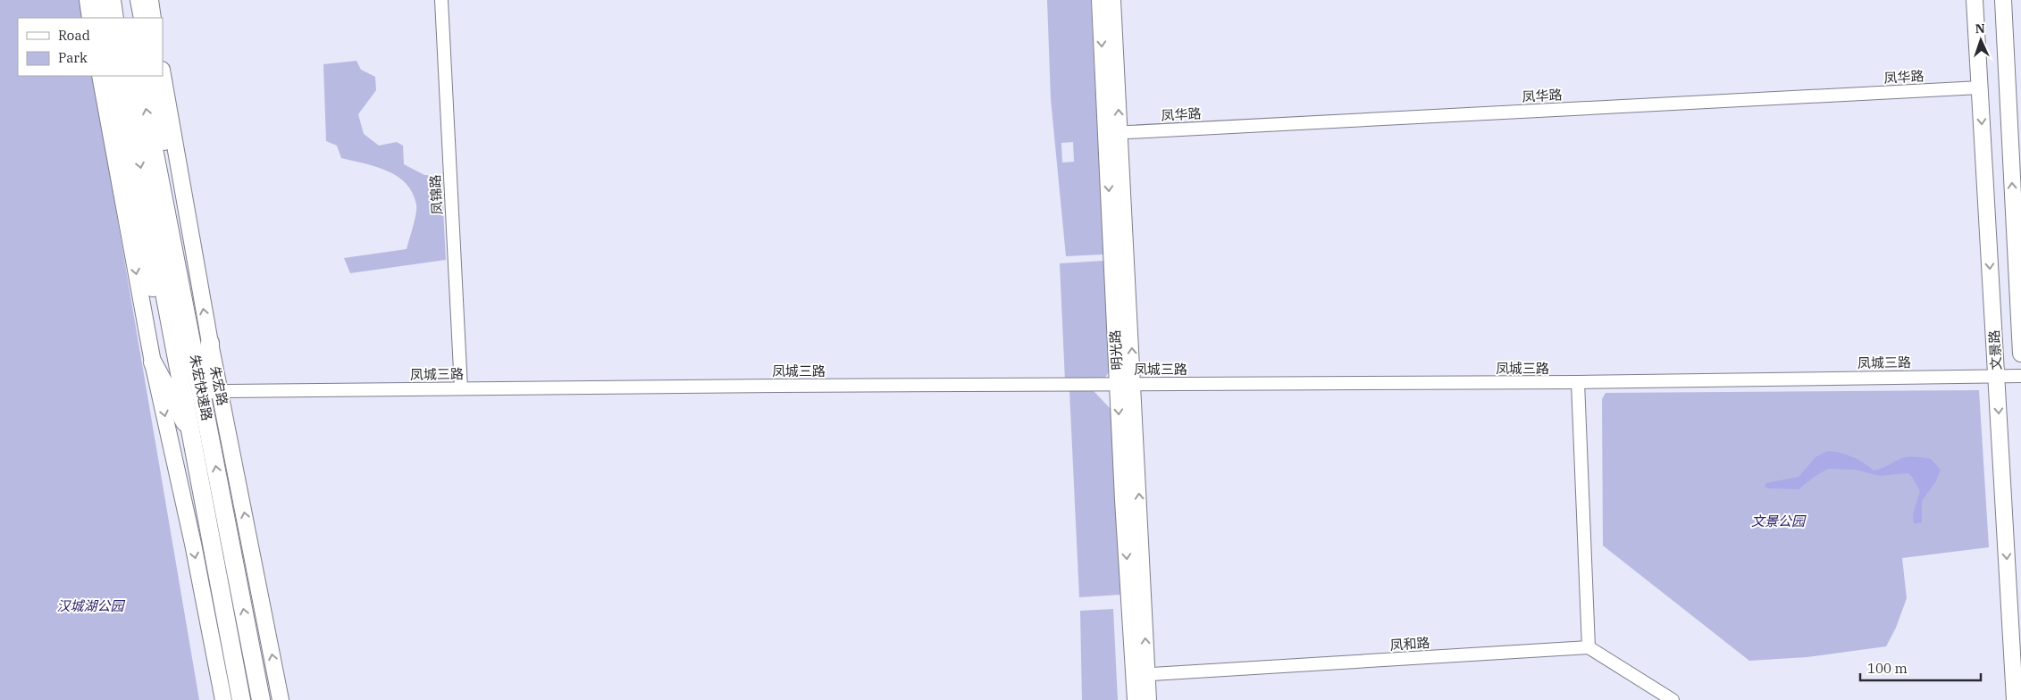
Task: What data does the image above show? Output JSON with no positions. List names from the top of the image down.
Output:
{
  "streets": {
    "highway": ["朱宏快速路"],
    "main road": ["明光路", "文景路", "朱宏路"],
    "street": [
      "凤华路",
      "凤锦路",
      "凤城三路",
      "凤和路"
    ]
  },
  "crossings": [
    ["凤华路", "明光路"],
    ["凤华路", "文景路"],
    ["凤锦路", "凤城三路"],
    ["明光路", "凤城三路"],
    ["明光路", "凤和路"],
    ["文景路", "凤城三路"],
    ["凤城三路", "朱宏路"],
    ["朱宏路", "朱宏快速路"]
  ],
  "parks": ["文景公园", "汉城湖公园"],
  "legend": ["Road", "Park"],
  "scale_bar": "100 m",
  "north": "top"
}
